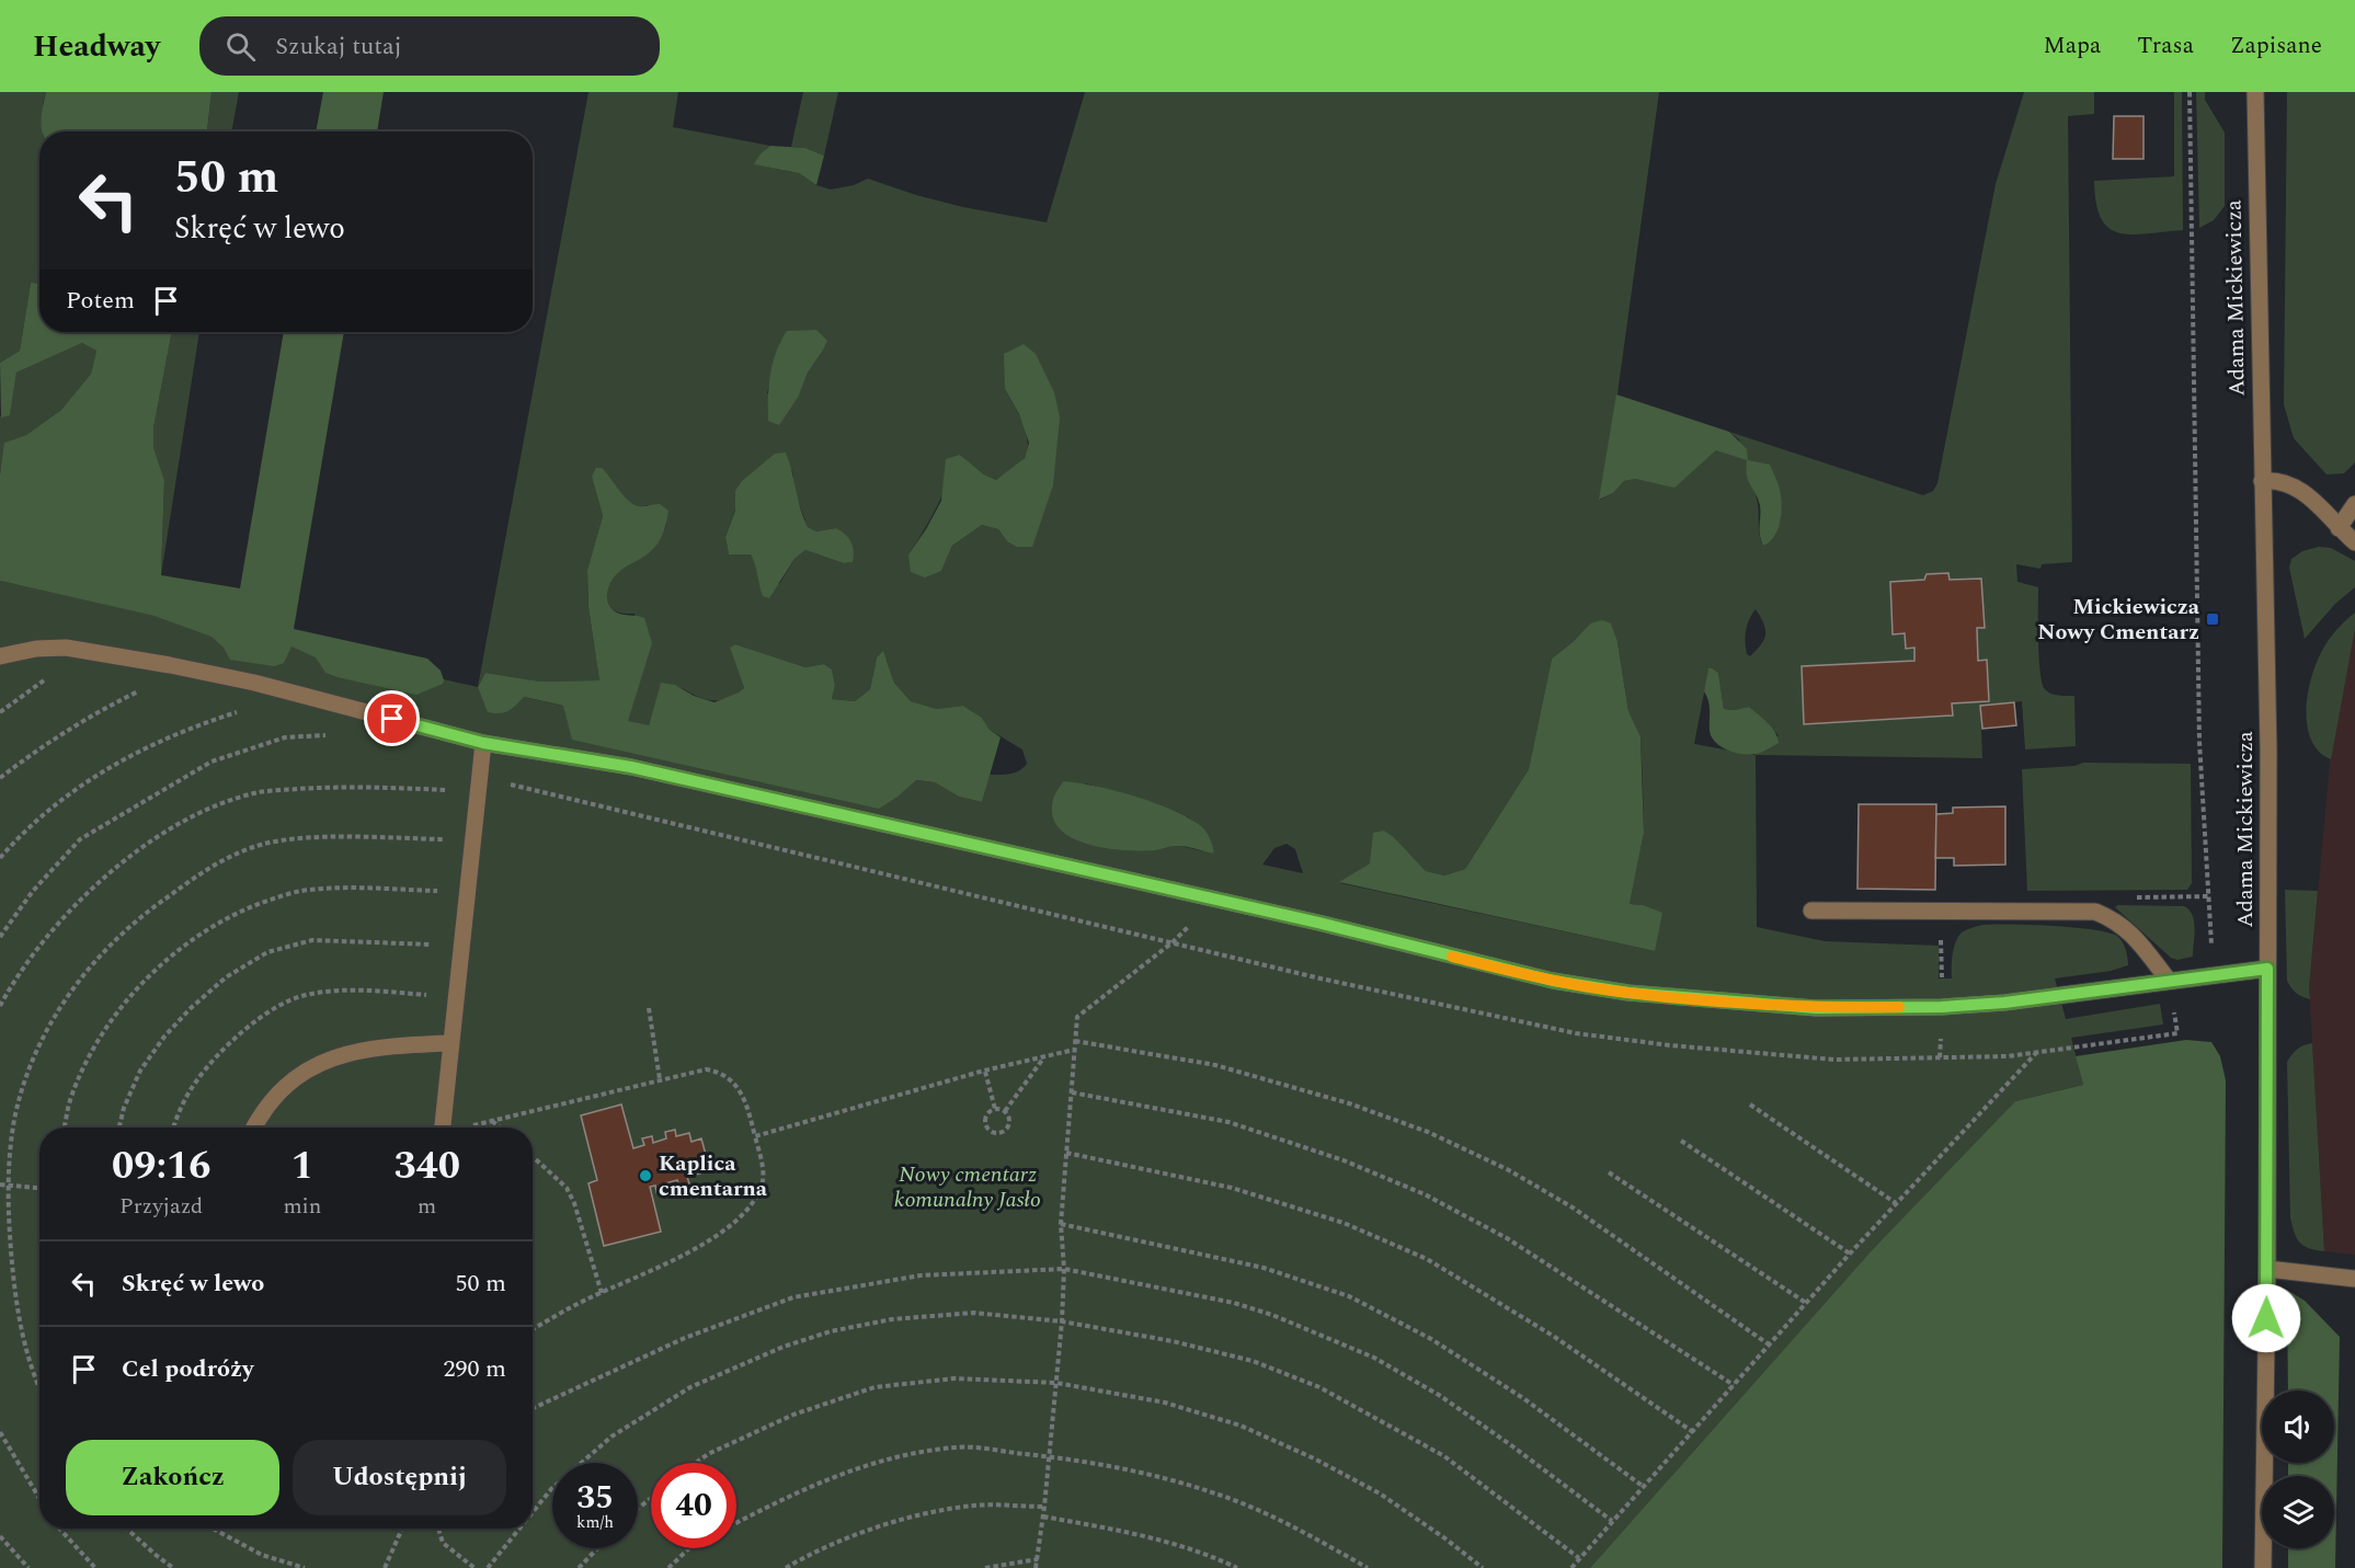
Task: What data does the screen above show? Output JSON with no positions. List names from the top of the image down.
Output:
{
  "streets": {
    "street": ["Adama Mickiewicza"]
  },
  "parks": ["Nowy cmentarz komunalny Jasło"],
  "places": {
    "transit": ["Mickiewicza Nowy Cmentarz"],
    "other": ["Kaplica cmentarna"]
  },
  "page": {
    "header": "Headway",
    "search": "Szukaj tutaj",
    "nav": ["Mapa", "Trasa", "Zapisane"],
    "turn": ["50 m", "Skręć w lewo"],
    "then": "Potem",
    "eta": [
      "09:16",
      "Przyjazd",
      "1",
      "min",
      "340",
      "m"
    ],
    "list": [
      {
        "name": "Skręć w lewo",
        "value": "50 m"
      },
      {
        "name": "Cel podróży",
        "value": "290 m"
      }
    ],
    "buttons": ["Zakończ", "Udostępnij"],
    "speed": "35 km/h",
    "limit": "40"
  }
}
